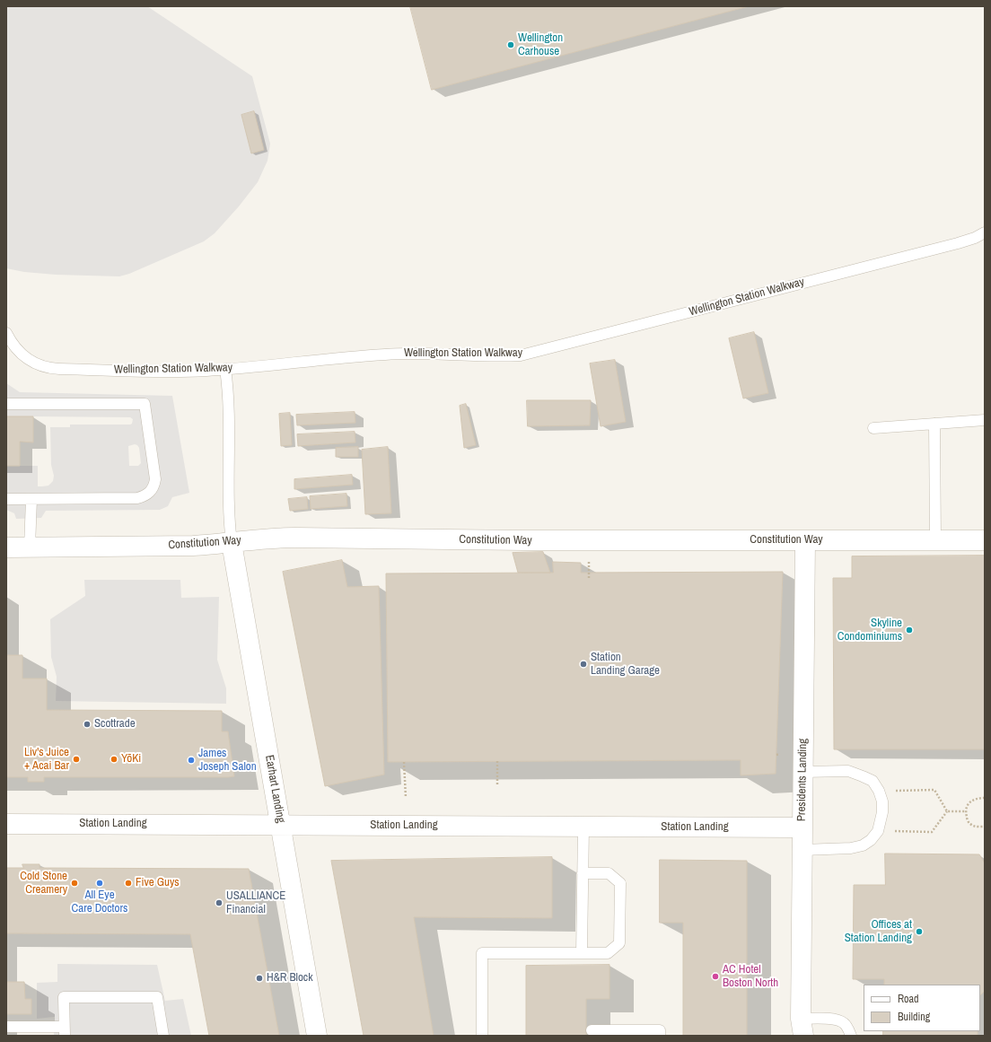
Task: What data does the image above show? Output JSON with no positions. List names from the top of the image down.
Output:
{
  "streets": {
    "street": [
      "Constitution Way",
      "Presidents Landing",
      "Earhart Landing",
      "Station Landing"
    ],
    "lane": ["Wellington Station Walkway"]
  },
  "crossings": [
    ["Constitution Way", "Presidents Landing"],
    ["Constitution Way", "Earhart Landing"],
    ["Presidents Landing", "Station Landing"],
    ["Earhart Landing", "Station Landing"]
  ],
  "places": [
    "Wellington Carhouse",
    "Skyline Condominiums",
    "Station Landing Garage",
    "Scottrade",
    "Liv's Juice + Acai Bar",
    "YōKi",
    "James Joseph Salon",
    "Cold Stone Creamery",
    "All Eye Care Doctors",
    "Five Guys",
    "USALLIANCE Financial",
    "Offices at Station Landing",
    "AC Hotel Boston North",
    "H&R Block"
  ],
  "legend": ["Road", "Building"]
}
